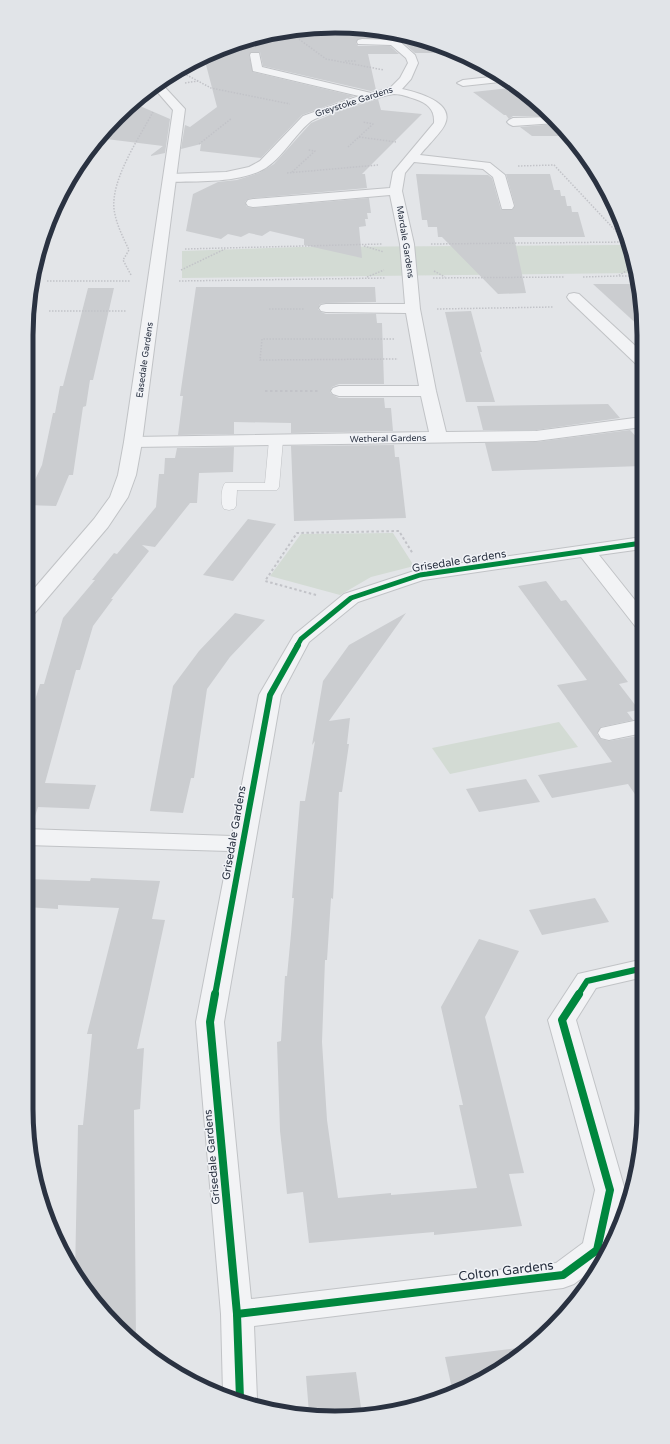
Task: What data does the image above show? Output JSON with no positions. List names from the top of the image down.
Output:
{
  "streets": {
    "street": [
      "Greystoke Gardens",
      "Mardale Gardens",
      "Easedale Gardens",
      "Wetheral Gardens",
      "Grisedale Gardens",
      "Colton Gardens"
    ]
  },
  "crossings": [
    ["Greystoke Gardens", "Mardale Gardens"],
    ["Greystoke Gardens", "Easedale Gardens"],
    ["Mardale Gardens", "Wetheral Gardens"],
    ["Easedale Gardens", "Wetheral Gardens"],
    ["Grisedale Gardens", "Colton Gardens"]
  ]
}
